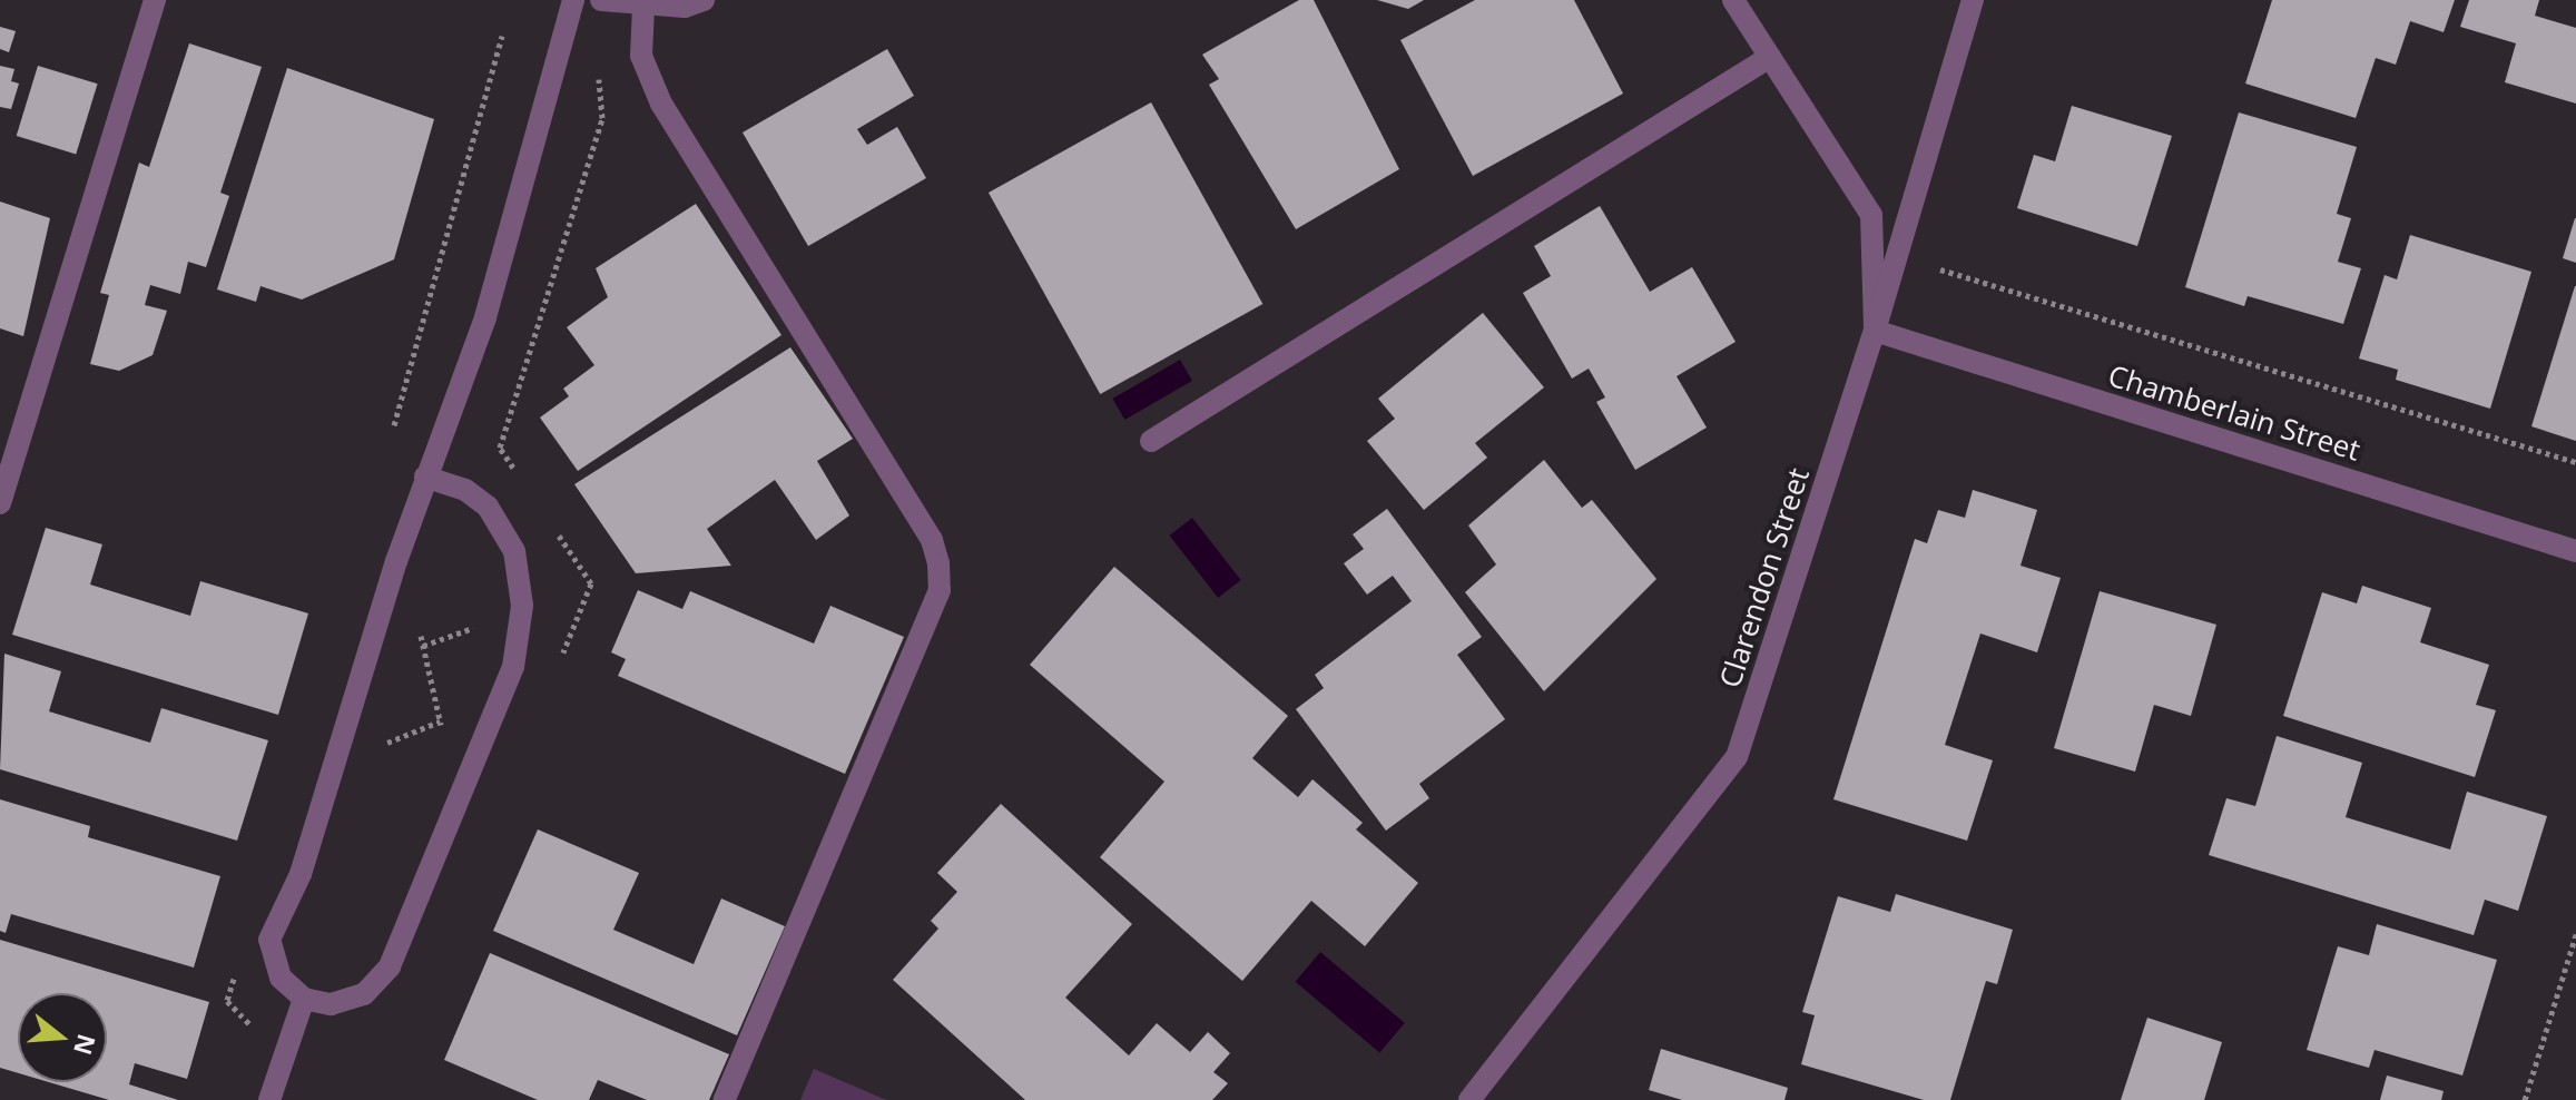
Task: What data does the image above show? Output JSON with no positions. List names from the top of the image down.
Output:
{
  "streets": {
    "street": ["Chamberlain Street", "Clarendon Street"]
  },
  "crossings": [
    ["Chamberlain Street", "Clarendon Street"]
  ],
  "north": "right"
}
